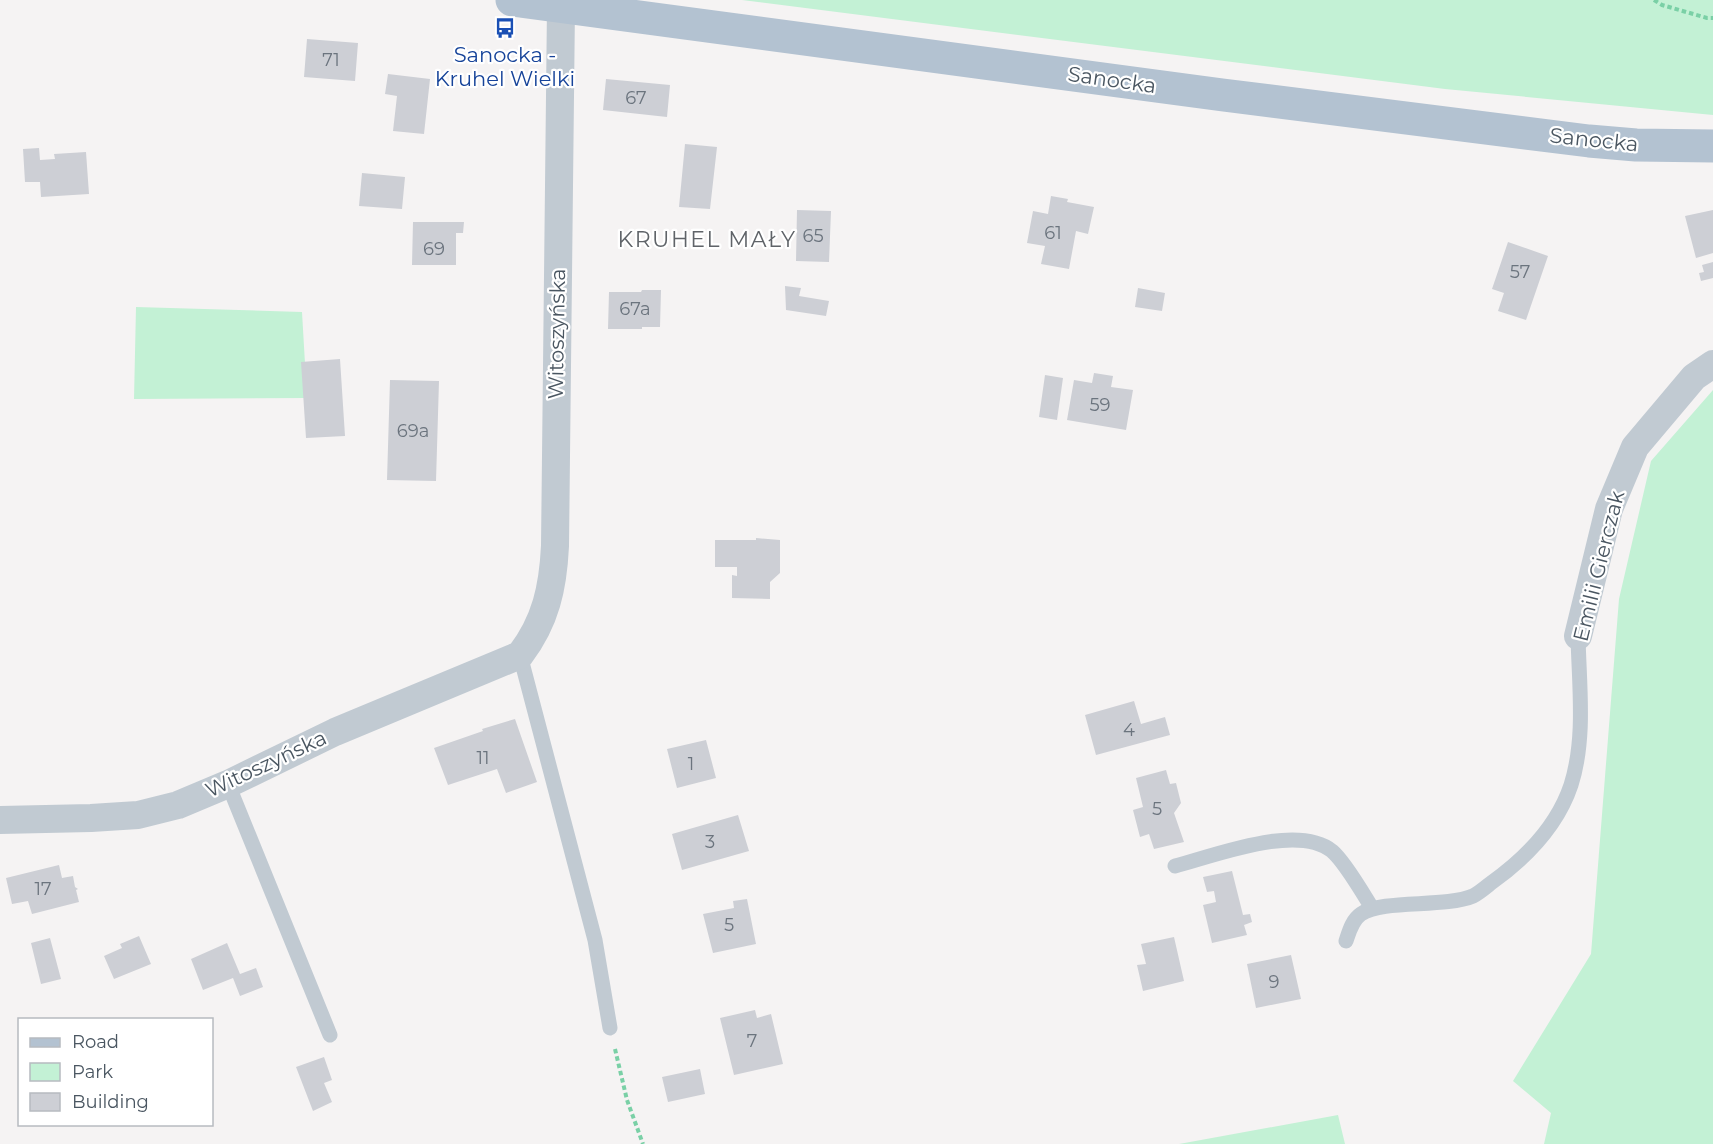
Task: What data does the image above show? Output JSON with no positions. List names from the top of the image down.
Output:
{
  "streets": {
    "main road": ["Sanocka"],
    "street": ["Witoszyńska", "Emilii Gierczak"]
  },
  "crossings": [
    ["Sanocka", "Witoszyńska"]
  ],
  "districts": ["KRUHEL MAŁY"],
  "places": {
    "bus stop": ["Sanocka - Kruhel Wielki"]
  },
  "house_numbers": [
    "71",
    "67",
    "61",
    "65",
    "69",
    "57",
    "67a",
    "59",
    "69a",
    "4",
    "11",
    "1",
    "5",
    "3",
    "17",
    "5",
    "9",
    "7"
  ],
  "legend": ["Road", "Park", "Building"]
}
